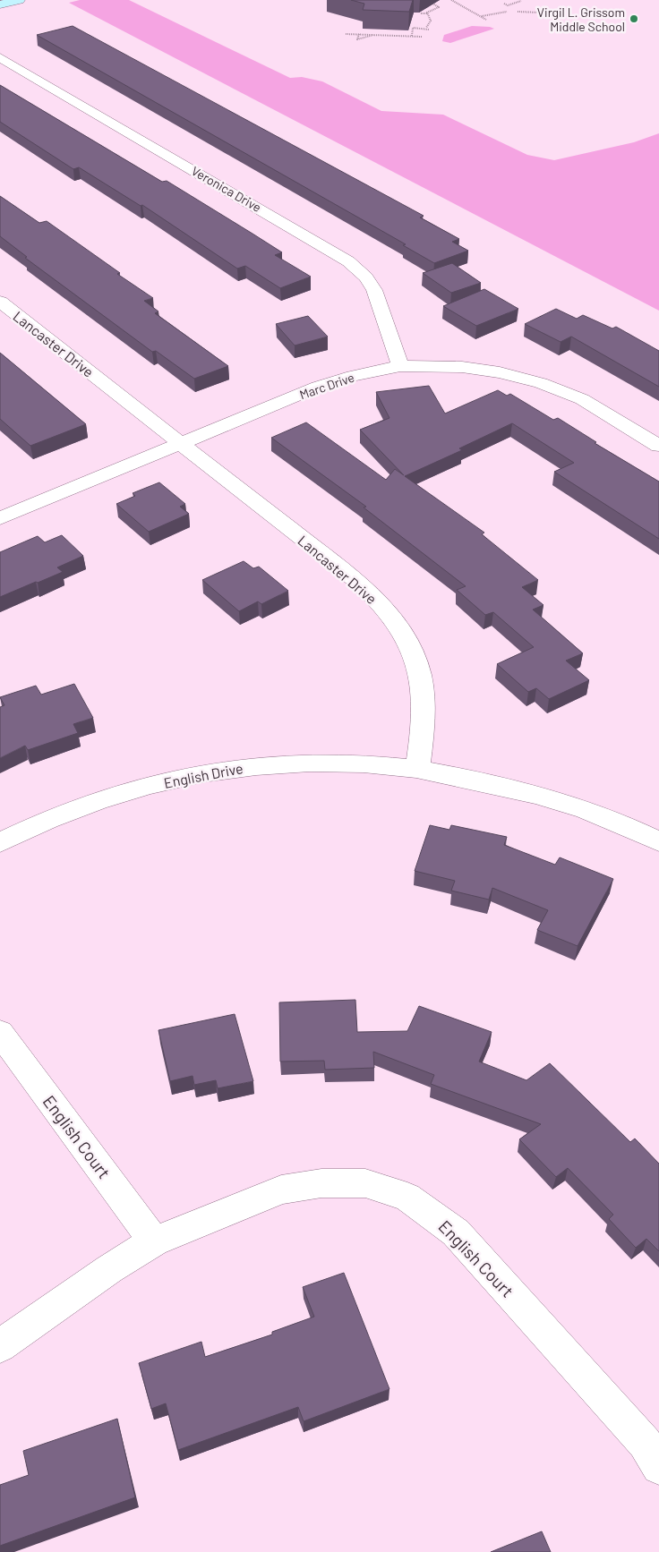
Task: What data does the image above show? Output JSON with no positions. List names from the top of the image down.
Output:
{
  "streets": {
    "street": [
      "Veronica Drive",
      "Lancaster Drive",
      "Marc Drive",
      "English Drive",
      "English Court"
    ]
  },
  "crossings": [
    ["Veronica Drive", "Marc Drive"],
    ["Lancaster Drive", "Marc Drive"],
    ["Lancaster Drive", "English Drive"]
  ],
  "places": ["Virgil L. Grissom Middle School"]
}
